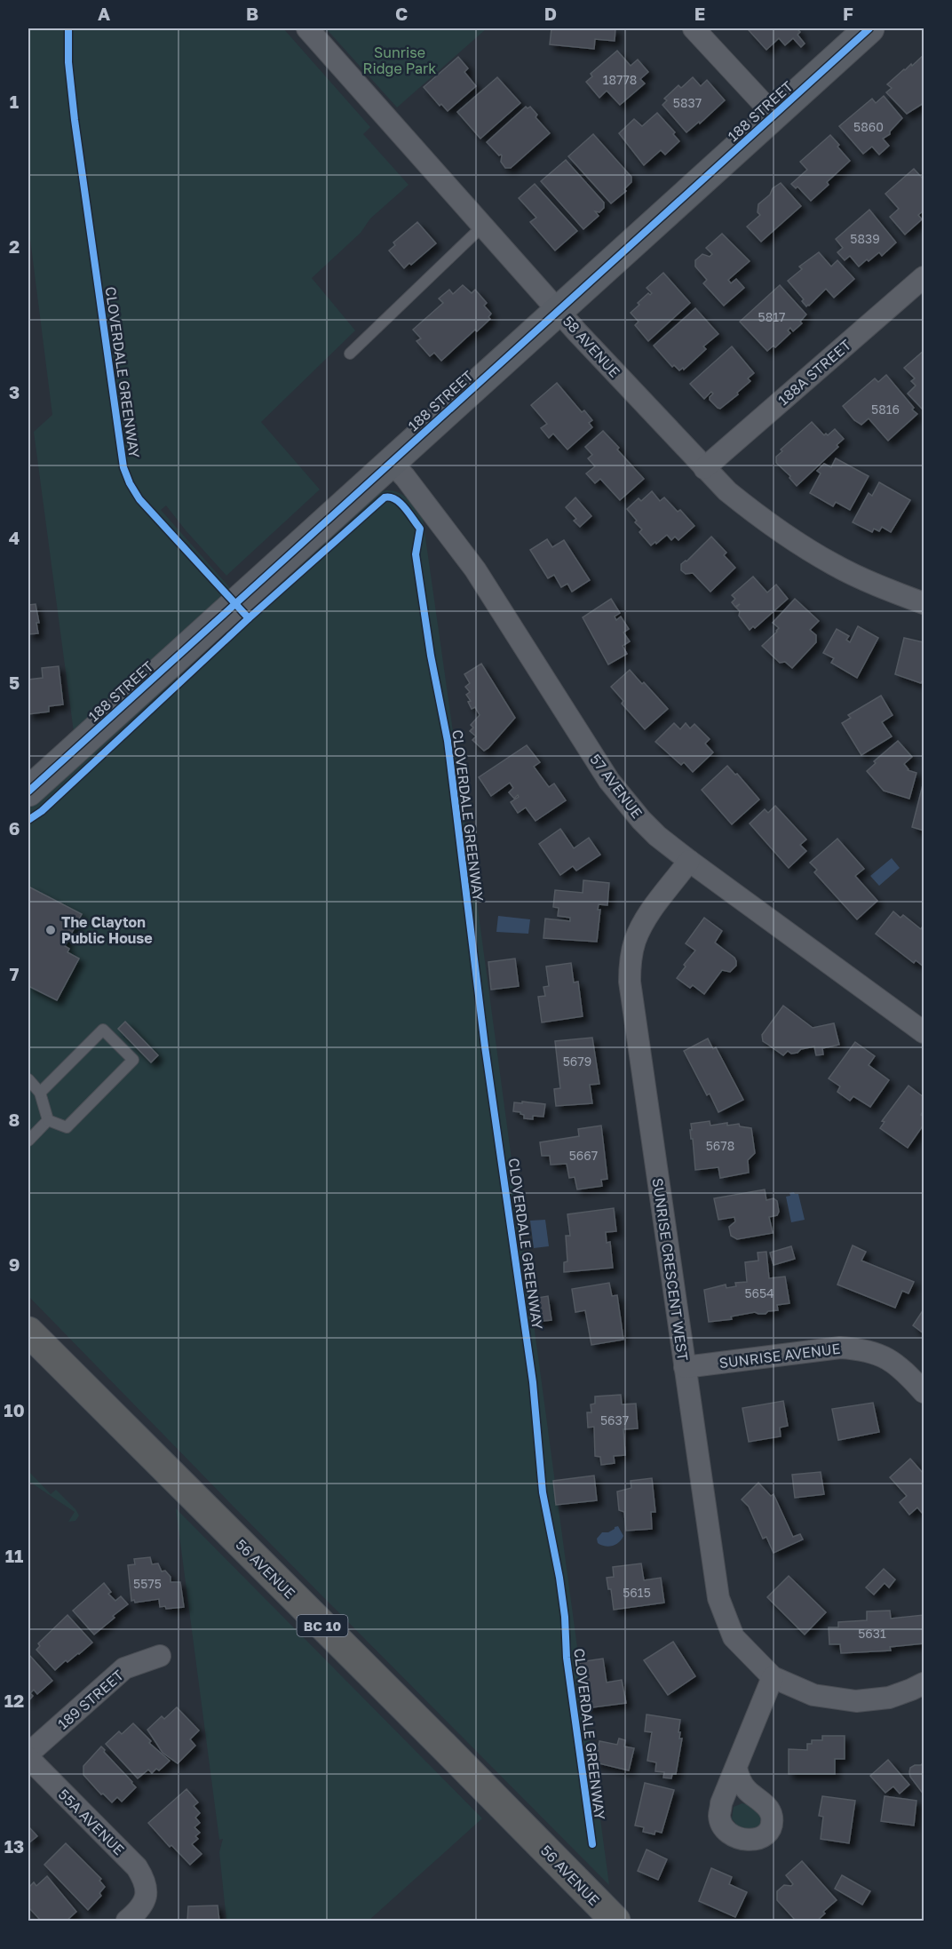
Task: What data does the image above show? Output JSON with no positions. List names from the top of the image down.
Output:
{
  "streets": {
    "highway": ["56 AVENUE", "BC 10"],
    "street": [
      "188 STREET",
      "58 AVENUE",
      "188A STREET",
      "57 AVENUE",
      "SUNRISE CRESCENT WEST",
      "SUNRISE AVENUE",
      "189 STREET",
      "55A AVENUE"
    ],
    "cycle path": ["CLOVERDALE GREENWAY"]
  },
  "crossings": [
    ["188 STREET", "58 AVENUE"],
    ["188 STREET", "57 AVENUE"],
    ["58 AVENUE", "188A STREET"],
    ["57 AVENUE", "SUNRISE CRESCENT WEST"],
    ["SUNRISE CRESCENT WEST", "SUNRISE AVENUE"]
  ],
  "parks": ["Sunrise Ridge Park"],
  "places": ["The Clayton Public House"],
  "house_numbers": [
    "18778",
    "5837",
    "5860",
    "5839",
    "5817",
    "5816",
    "5679",
    "5678",
    "5667",
    "5654",
    "5637",
    "5575",
    "5615",
    "5631"
  ],
  "grid": {
    "columns": [
      "A",
      "B",
      "C",
      "D",
      "E",
      "F"
    ],
    "rows": [
      "1",
      "2",
      "3",
      "4",
      "5",
      "6",
      "7",
      "8",
      "9",
      "10",
      "11",
      "12",
      "13"
    ]
  }
}
